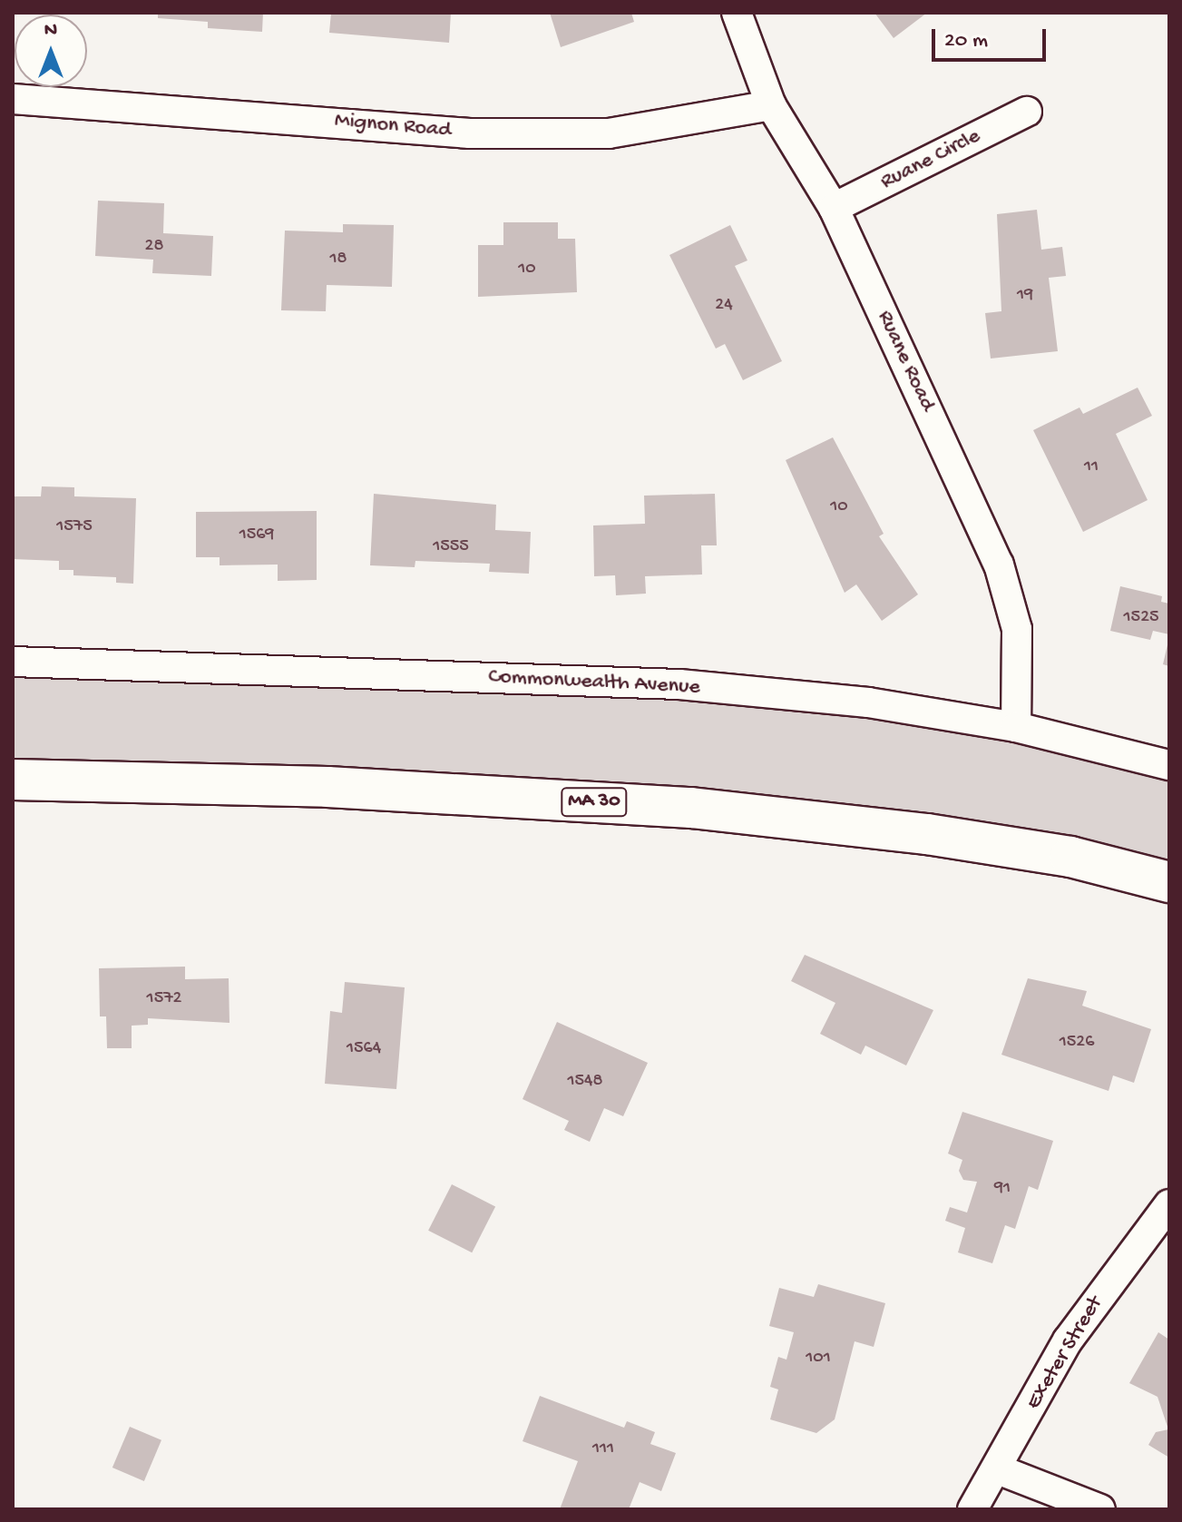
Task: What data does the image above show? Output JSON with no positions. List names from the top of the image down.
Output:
{
  "streets": {
    "main road": ["MA 30"],
    "street": [
      "Mignon Road",
      "Ruane Circle",
      "Ruane Road",
      "Commonwealth Avenue",
      "Exeter Street"
    ]
  },
  "crossings": [
    ["Mignon Road", "Ruane Road"],
    ["Ruane Circle", "Ruane Road"],
    ["Ruane Road", "Commonwealth Avenue"]
  ],
  "house_numbers": [
    "28",
    "18",
    "10",
    "19",
    "24",
    "11",
    "10",
    "1575",
    "1569",
    "1555",
    "1525",
    "1572",
    "1526",
    "1564",
    "1548",
    "91",
    "101",
    "111"
  ],
  "scale_bar": "20 m",
  "north": "top"
}
